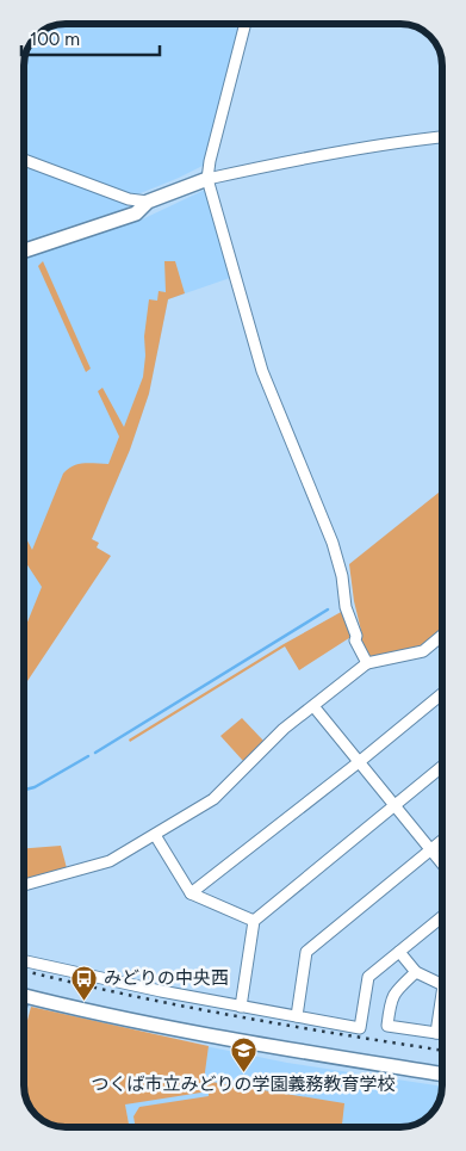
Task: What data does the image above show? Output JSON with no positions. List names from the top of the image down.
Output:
{
  "places": {
    "bus stop": ["みどりの中央西"],
    "school or university": ["つくば市立みどりの学園義務教育学校"]
  },
  "scale_bar": "100 m"
}
